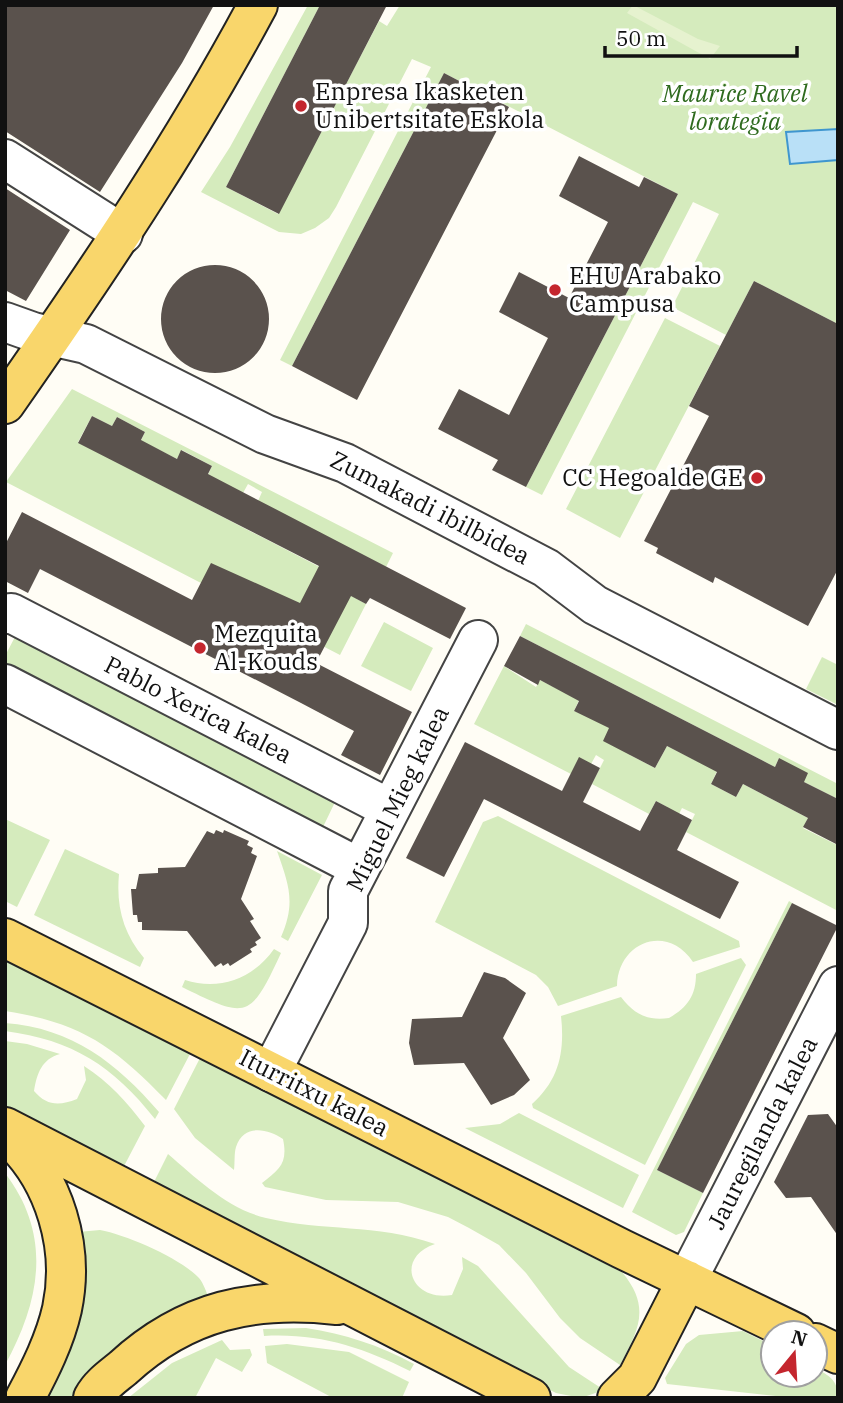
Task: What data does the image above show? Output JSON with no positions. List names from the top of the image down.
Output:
{
  "streets": {
    "main road": ["Iturritxu kalea"],
    "street": [
      "Zumakadi ibilbidea",
      "Pablo Xerica kalea",
      "Miguel Mieg kalea",
      "Jauregilanda kalea"
    ]
  },
  "crossings": [
    ["Pablo Xerica kalea", "Miguel Mieg kalea"],
    ["Miguel Mieg kalea", "Iturritxu kalea"],
    ["Iturritxu kalea", "Jauregilanda kalea"]
  ],
  "parks": ["Maurice Ravel lorategia"],
  "places": [
    "Enpresa Ikasketen Unibertsitate Eskola",
    "EHU Arabako Campusa",
    "CC Hegoalde GE",
    "Mezquita Al-Kouds"
  ],
  "scale_bar": "50 m",
  "north": "top"
}
